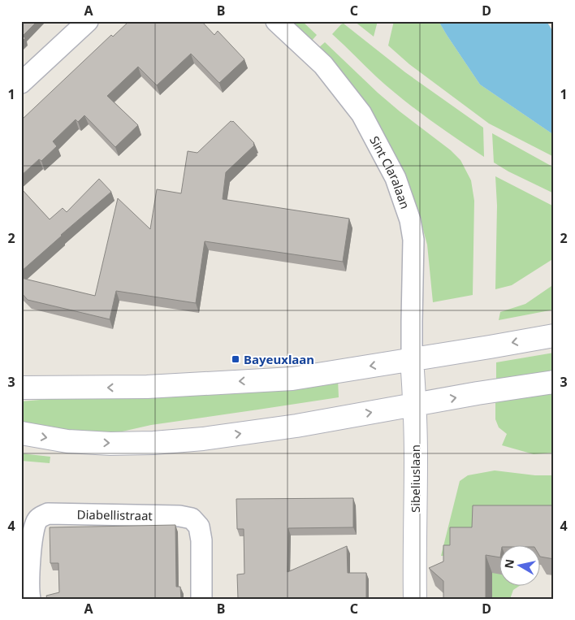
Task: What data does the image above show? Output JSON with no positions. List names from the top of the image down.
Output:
{
  "streets": {
    "main road": ["Sibeliuslaan"],
    "street": ["Sint Claralaan", "Diabellistraat"]
  },
  "crossings": [
    ["Sint Claralaan", "Sibeliuslaan"]
  ],
  "places": {
    "transit": ["Bayeuxlaan"]
  },
  "north": "left",
  "grid": {
    "columns": [
      "A",
      "B",
      "C",
      "D"
    ],
    "rows": [
      "1",
      "2",
      "3",
      "4"
    ]
  }
}
